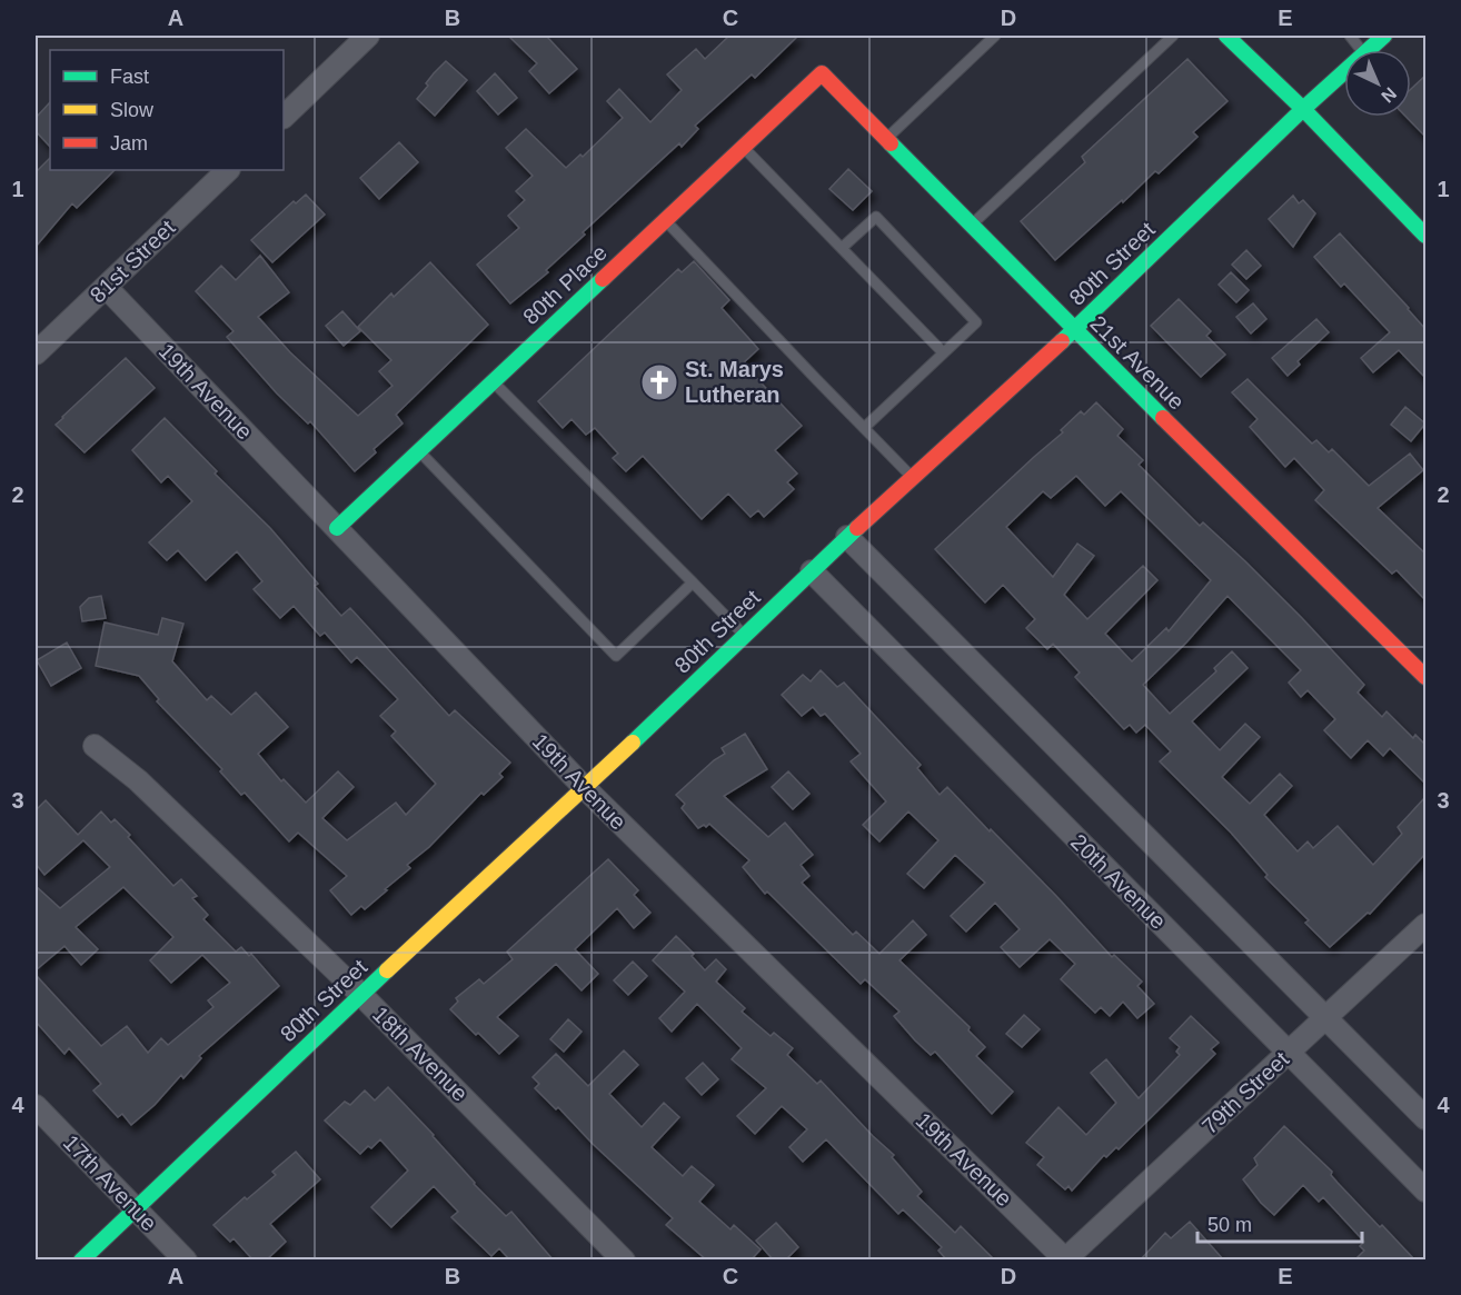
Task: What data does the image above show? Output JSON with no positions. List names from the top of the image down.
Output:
{
  "streets": {
    "street": [
      "81st Street",
      "80th Street",
      "80th Place",
      "21st Avenue",
      "19th Avenue",
      "20th Avenue",
      "18th Avenue",
      "79th Street",
      "17th Avenue"
    ]
  },
  "crossings": [
    ["81st Street", "19th Avenue"],
    ["80th Street", "21st Avenue"],
    ["80th Street", "19th Avenue"],
    ["80th Street", "20th Avenue"],
    ["80th Street", "18th Avenue"],
    ["80th Street", "17th Avenue"],
    ["80th Place", "21st Avenue"],
    ["80th Place", "19th Avenue"],
    ["19th Avenue", "79th Street"],
    ["20th Avenue", "79th Street"]
  ],
  "places": {
    "church": ["St. Marys Lutheran"]
  },
  "legend": ["Fast", "Slow", "Jam"],
  "scale_bar": "50 m",
  "north": "bottom right",
  "grid": {
    "columns": [
      "A",
      "B",
      "C",
      "D",
      "E"
    ],
    "rows": [
      "1",
      "2",
      "3",
      "4"
    ]
  }
}
